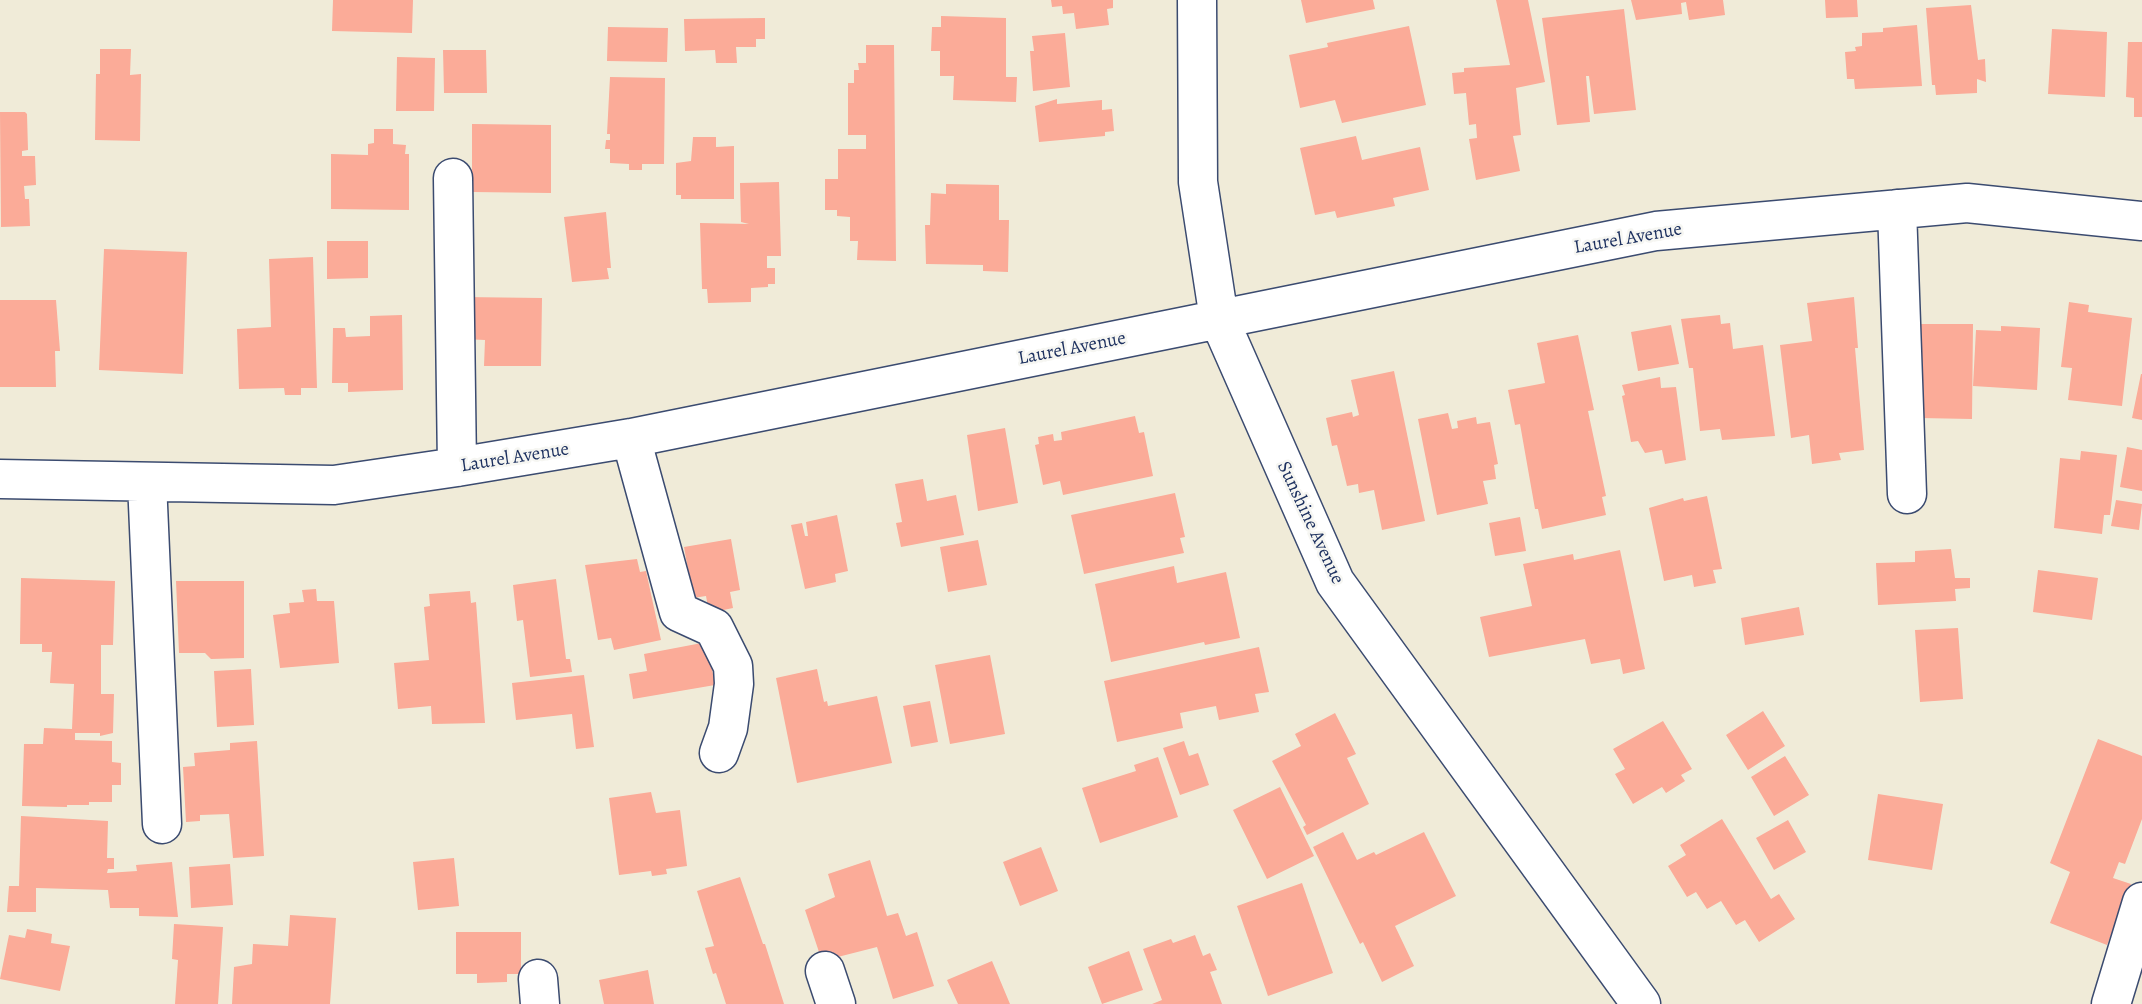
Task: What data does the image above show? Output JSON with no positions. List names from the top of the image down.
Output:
{
  "streets": {
    "street": ["Laurel Avenue", "Sunshine Avenue"]
  },
  "crossings": [
    ["Laurel Avenue", "Sunshine Avenue"]
  ]
}
